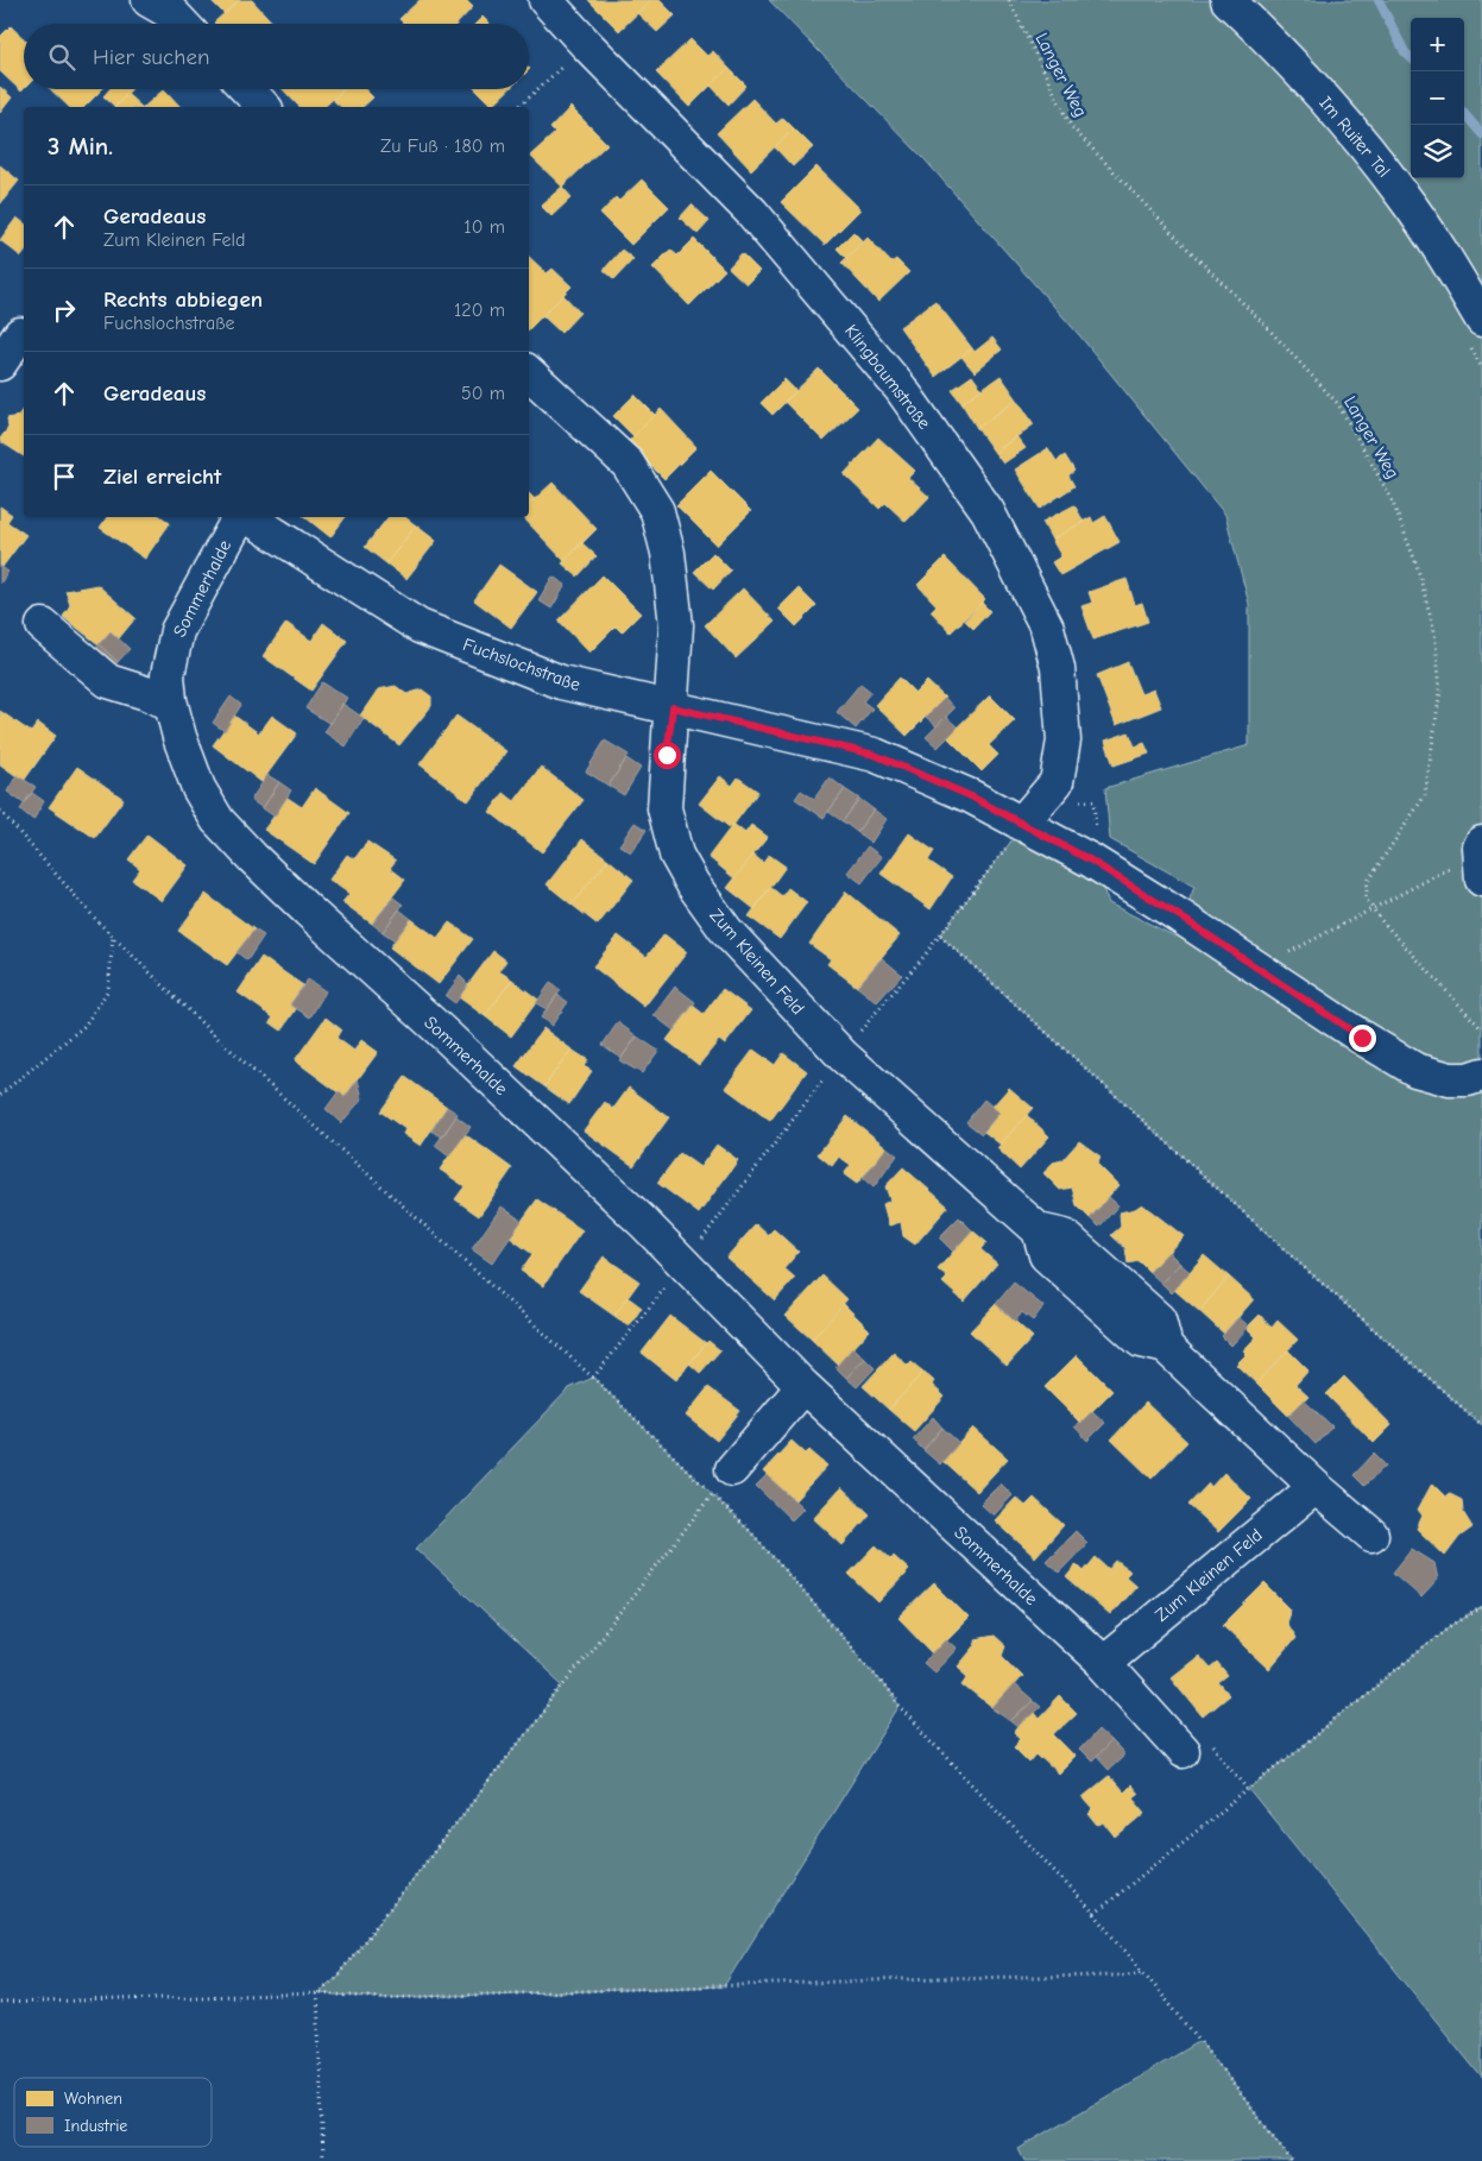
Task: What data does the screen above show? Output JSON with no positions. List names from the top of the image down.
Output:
{
  "streets": {
    "street": [
      "Im Ruiter Tal",
      "Klingbaumstraße",
      "Sommerhalde",
      "Fuchslochstraße",
      "Zum Kleinen Feld"
    ],
    "path": ["Langer Weg"]
  },
  "crossings": [
    ["Klingbaumstraße", "Fuchslochstraße"],
    ["Sommerhalde", "Zum Kleinen Feld"],
    ["Fuchslochstraße", "Zum Kleinen Feld"]
  ],
  "legend": ["Wohnen", "Industrie"],
  "page": {
    "map_buttons": ["+", "−"],
    "search": "Hier suchen",
    "heading": ["3 Min.", "Zu Fuß · 180 m"],
    "list": [
      ["Geradeaus", "Zum Kleinen Feld", "10 m"],
      ["Rechts abbiegen", "Fuchslochstraße", "120 m"],
      ["Geradeaus", "50 m"],
      "Ziel erreicht"
    ]
  }
}
